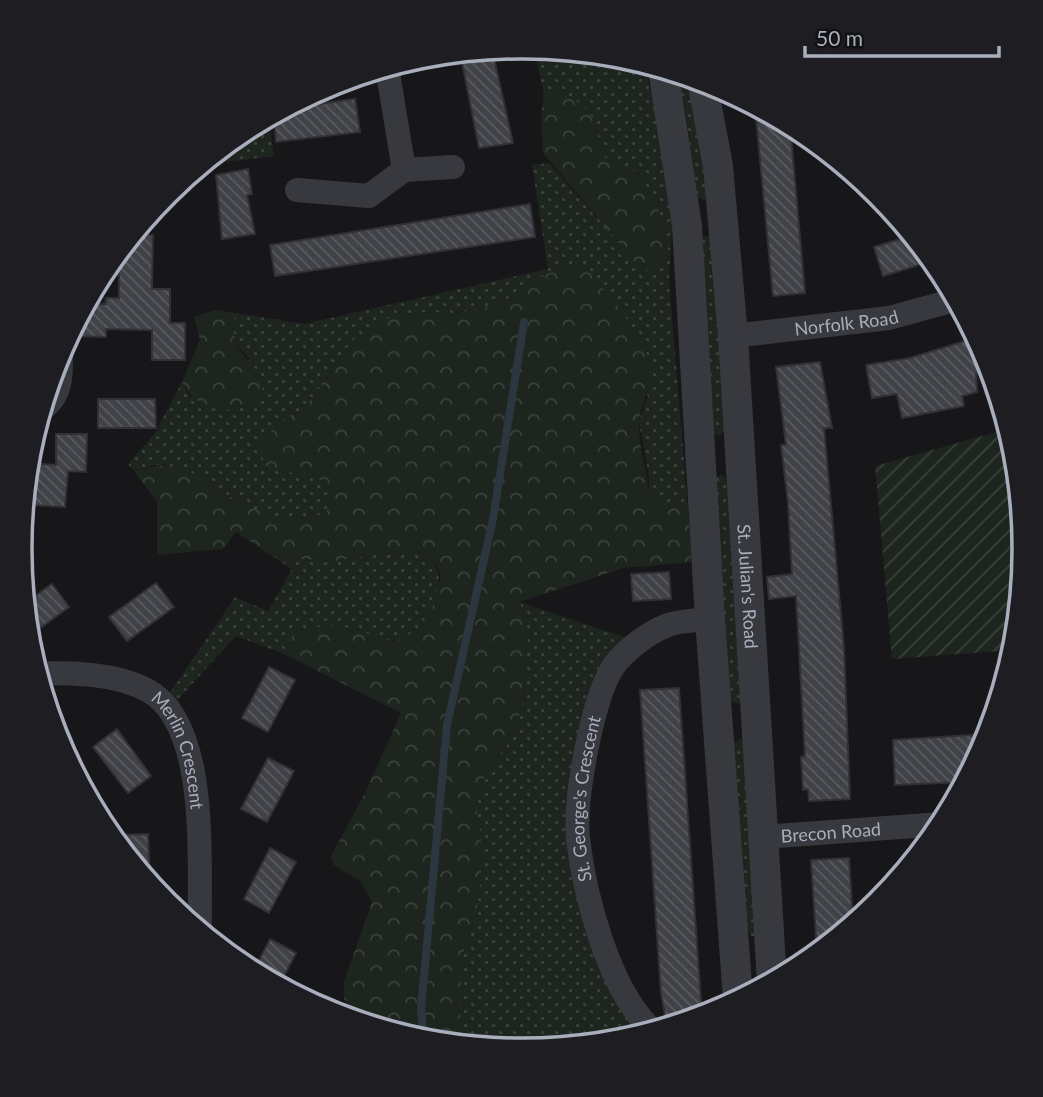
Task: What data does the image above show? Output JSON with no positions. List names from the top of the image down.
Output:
{
  "streets": {
    "street": [
      "Norfolk Road",
      "St. Julian's Road",
      "Merlin Crescent",
      "St. George's Crescent",
      "Brecon Road"
    ]
  },
  "crossings": [
    ["Norfolk Road", "St. Julian's Road"],
    ["St. Julian's Road", "Brecon Road"]
  ],
  "scale_bar": "50 m"
}
